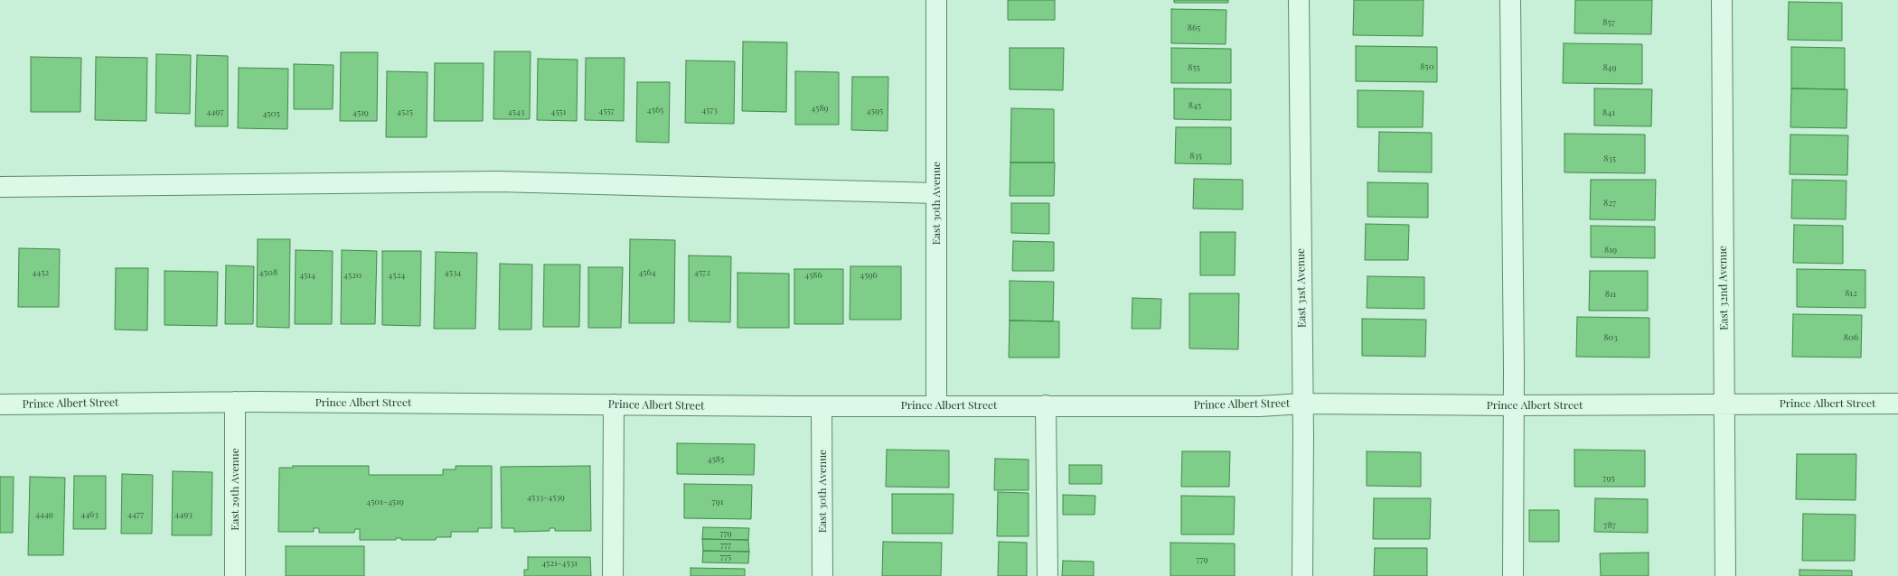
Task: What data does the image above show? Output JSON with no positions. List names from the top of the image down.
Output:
{
  "streets": {
    "street": [
      "East 30th Avenue",
      "East 31st Avenue",
      "East 32nd Avenue",
      "Prince Albert Street",
      "East 29th Avenue"
    ]
  },
  "crossings": [
    ["East 30th Avenue", "Prince Albert Street"],
    ["East 31st Avenue", "Prince Albert Street"],
    ["East 32nd Avenue", "Prince Albert Street"],
    ["Prince Albert Street", "East 29th Avenue"]
  ],
  "house_numbers": [
    "857",
    "865",
    "850",
    "855",
    "849",
    "845",
    "4589",
    "4565",
    "4573",
    "4557",
    "4595",
    "4497",
    "4525",
    "4543",
    "4551",
    "4519",
    "841",
    "4505",
    "835",
    "835",
    "827",
    "819",
    "4452",
    "4508",
    "4534",
    "4564",
    "4572",
    "4514",
    "4520",
    "4524",
    "4586",
    "4596",
    "812",
    "811",
    "803",
    "806",
    "4585",
    "795",
    "4533-4539",
    "4501-4519",
    "791",
    "4449",
    "4463",
    "4477",
    "4493",
    "787",
    "779",
    "777",
    "775",
    "779",
    "4521-4531"
  ]
}
